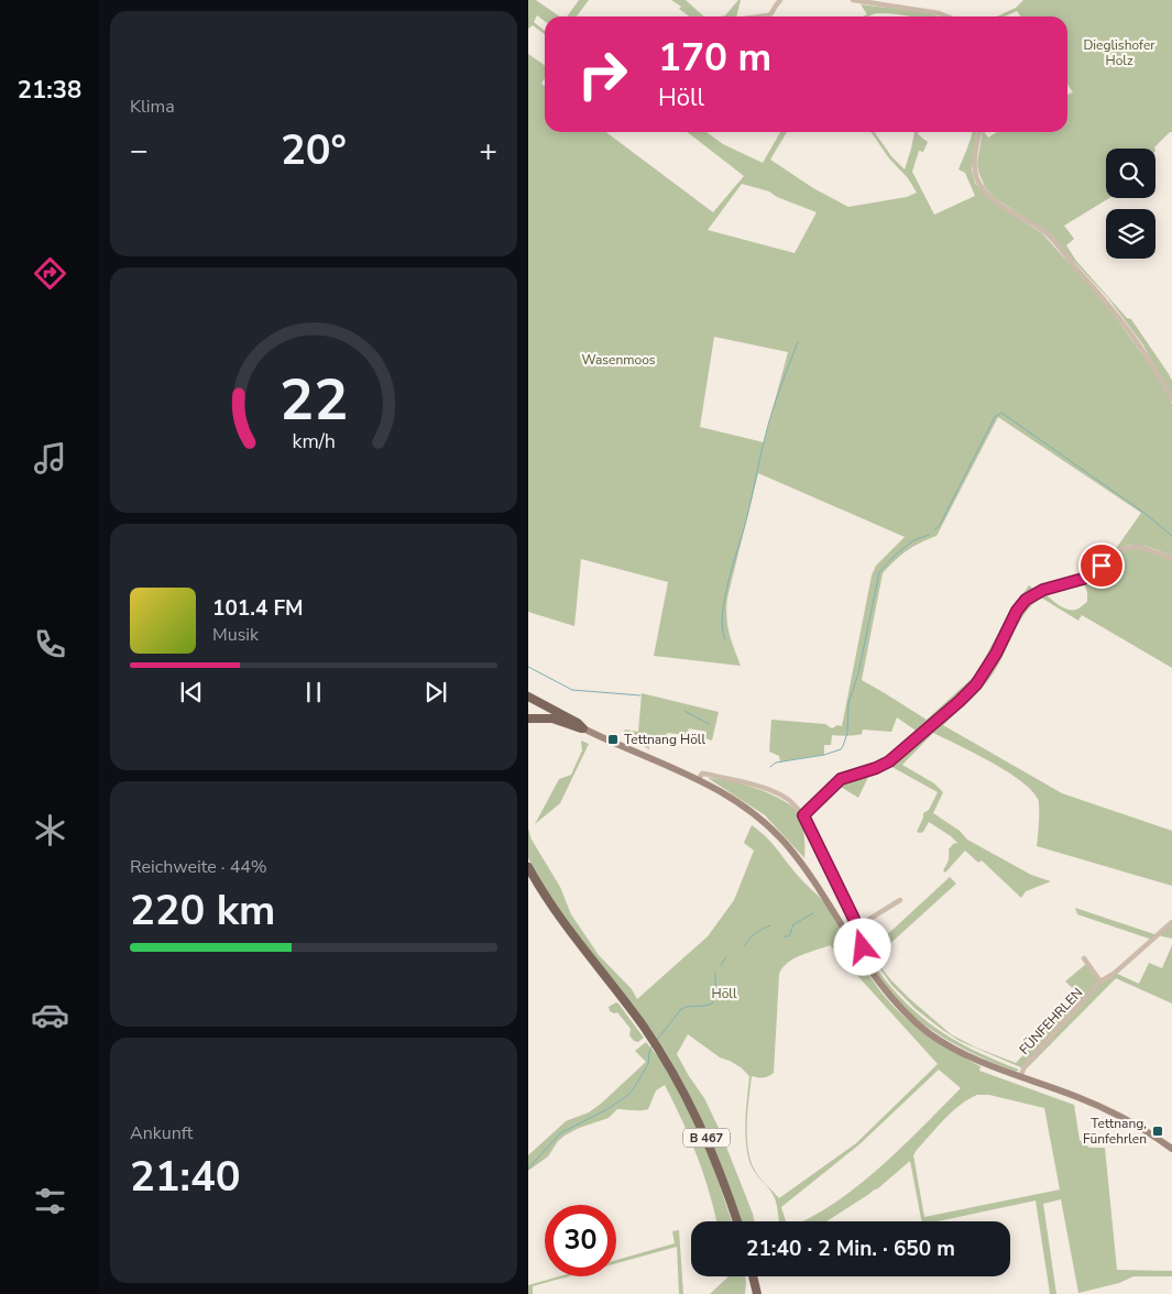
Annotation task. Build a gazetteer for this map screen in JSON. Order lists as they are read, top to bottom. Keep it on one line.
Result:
{"streets":{"main road":["B 467"],"street":["FÜNFEHRLEN"]},"parks":["Dieglishofer Holz","Wasenmoos","Höll"],"places":{"transit":["Tettnang Höll","Tettnang, Fünfehrlen"]},"page":{"tabs":"21:38","tile":["Klima",["Reichweite · 44%","220 km"],["Ankunft","21:40"]],"turn":["170 m","Höll"],"heat":["−","20°","+"],"song":["101.4 FM","Musik"],"limit":"30","trip":"21:40 · 2 Min. · 650 m","gauge":["22","km/h"]}}
